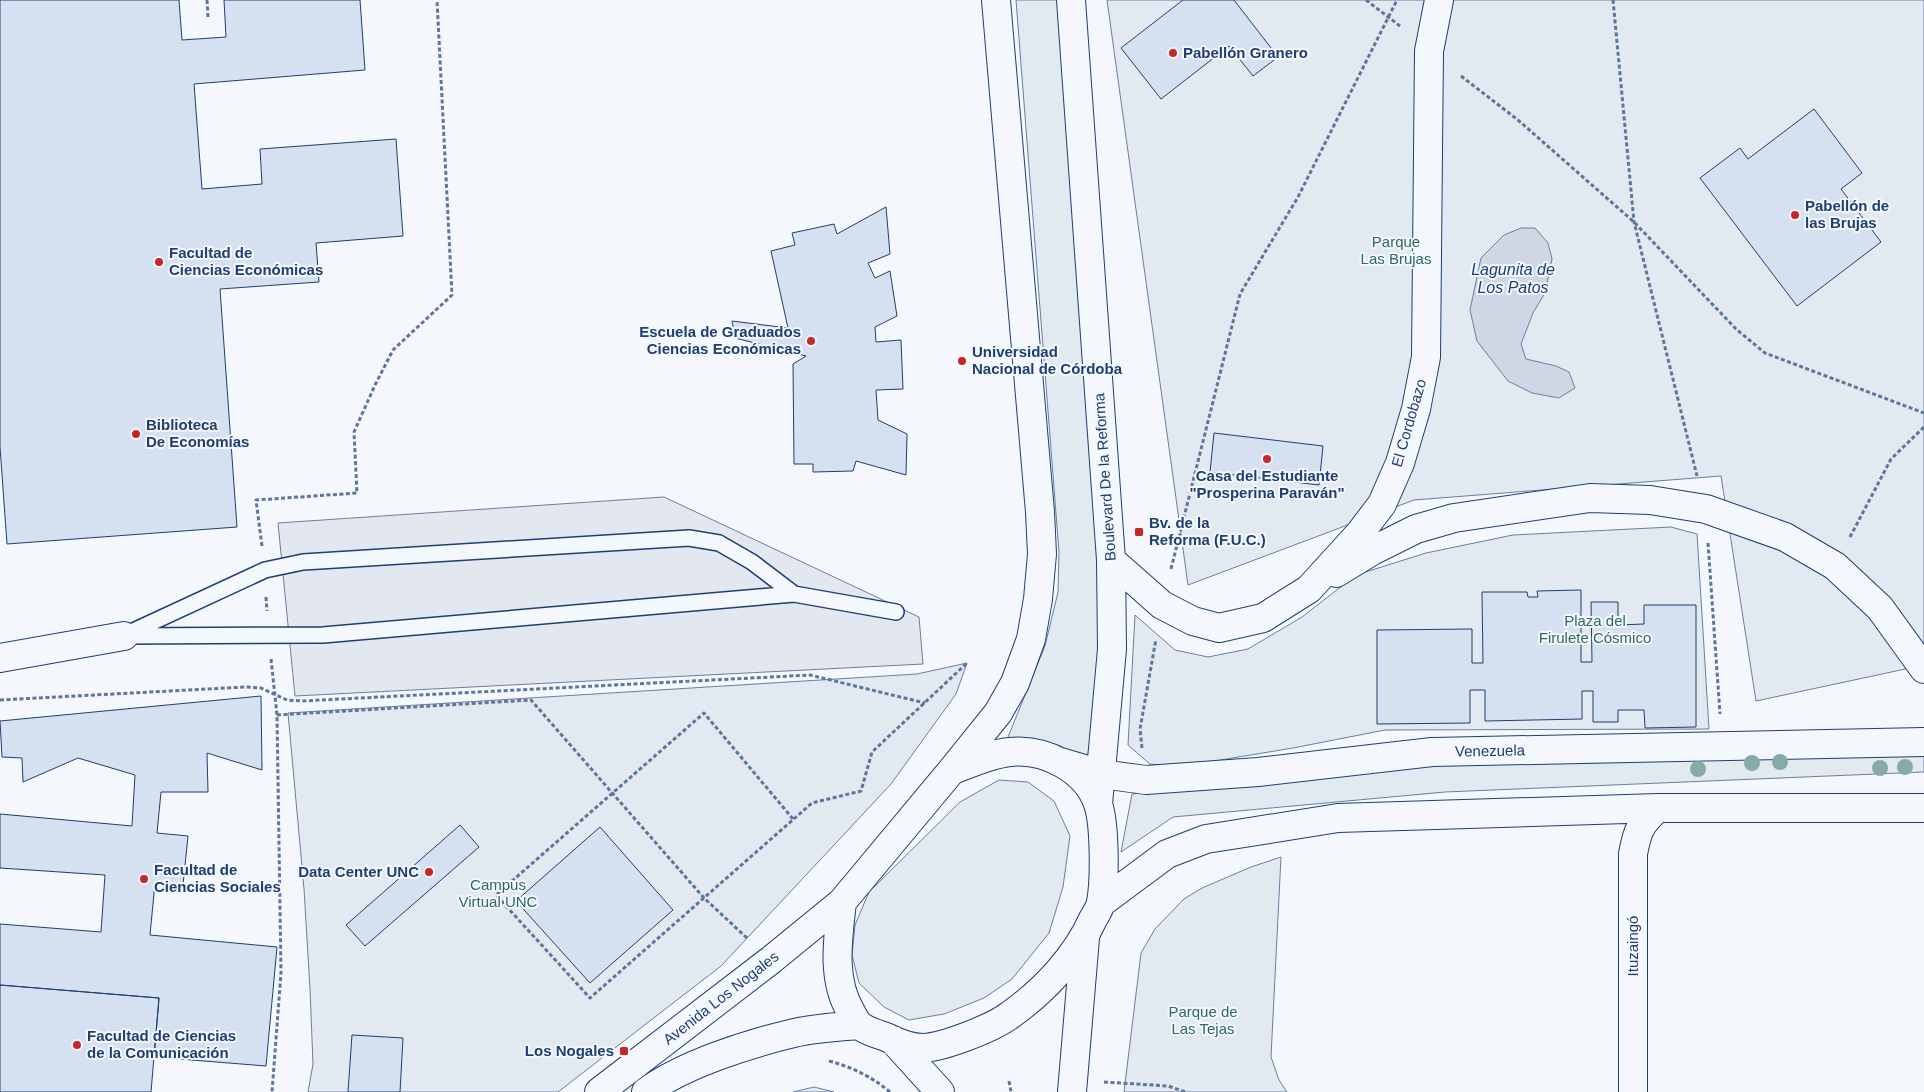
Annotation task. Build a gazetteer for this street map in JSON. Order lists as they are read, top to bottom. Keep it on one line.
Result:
{"streets":{"street":["El Cordobazo","Boulevard De la Reforma","Venezuela","Ituzaingó","Avenida Los Nogales"]},"crossings":[["El Cordobazo","Boulevard De la Reforma"],["Boulevard De la Reforma","Venezuela"]],"water":["Lagunita de Los Patos"],"parks":["Parque Las Brujas","Plaza del Firulete Cósmico","Campus Virtual UNC","Parque de Las Tejas"],"places":{"other":["Pabellón Granero","Pabellón de las Brujas","Facultad de Ciencias Económicas","Escuela de Graduados Ciencias Económicas","Universidad Nacional de Córdoba","Biblioteca De Economías","Casa del Estudiante \"Prosperina Paraván\"","Data Center UNC","Facultad de Ciencias Sociales","Facultad de Ciencias de la Comunicación"],"transit":["Bv. de la Reforma (F.U.C.)","Los Nogales"]}}
